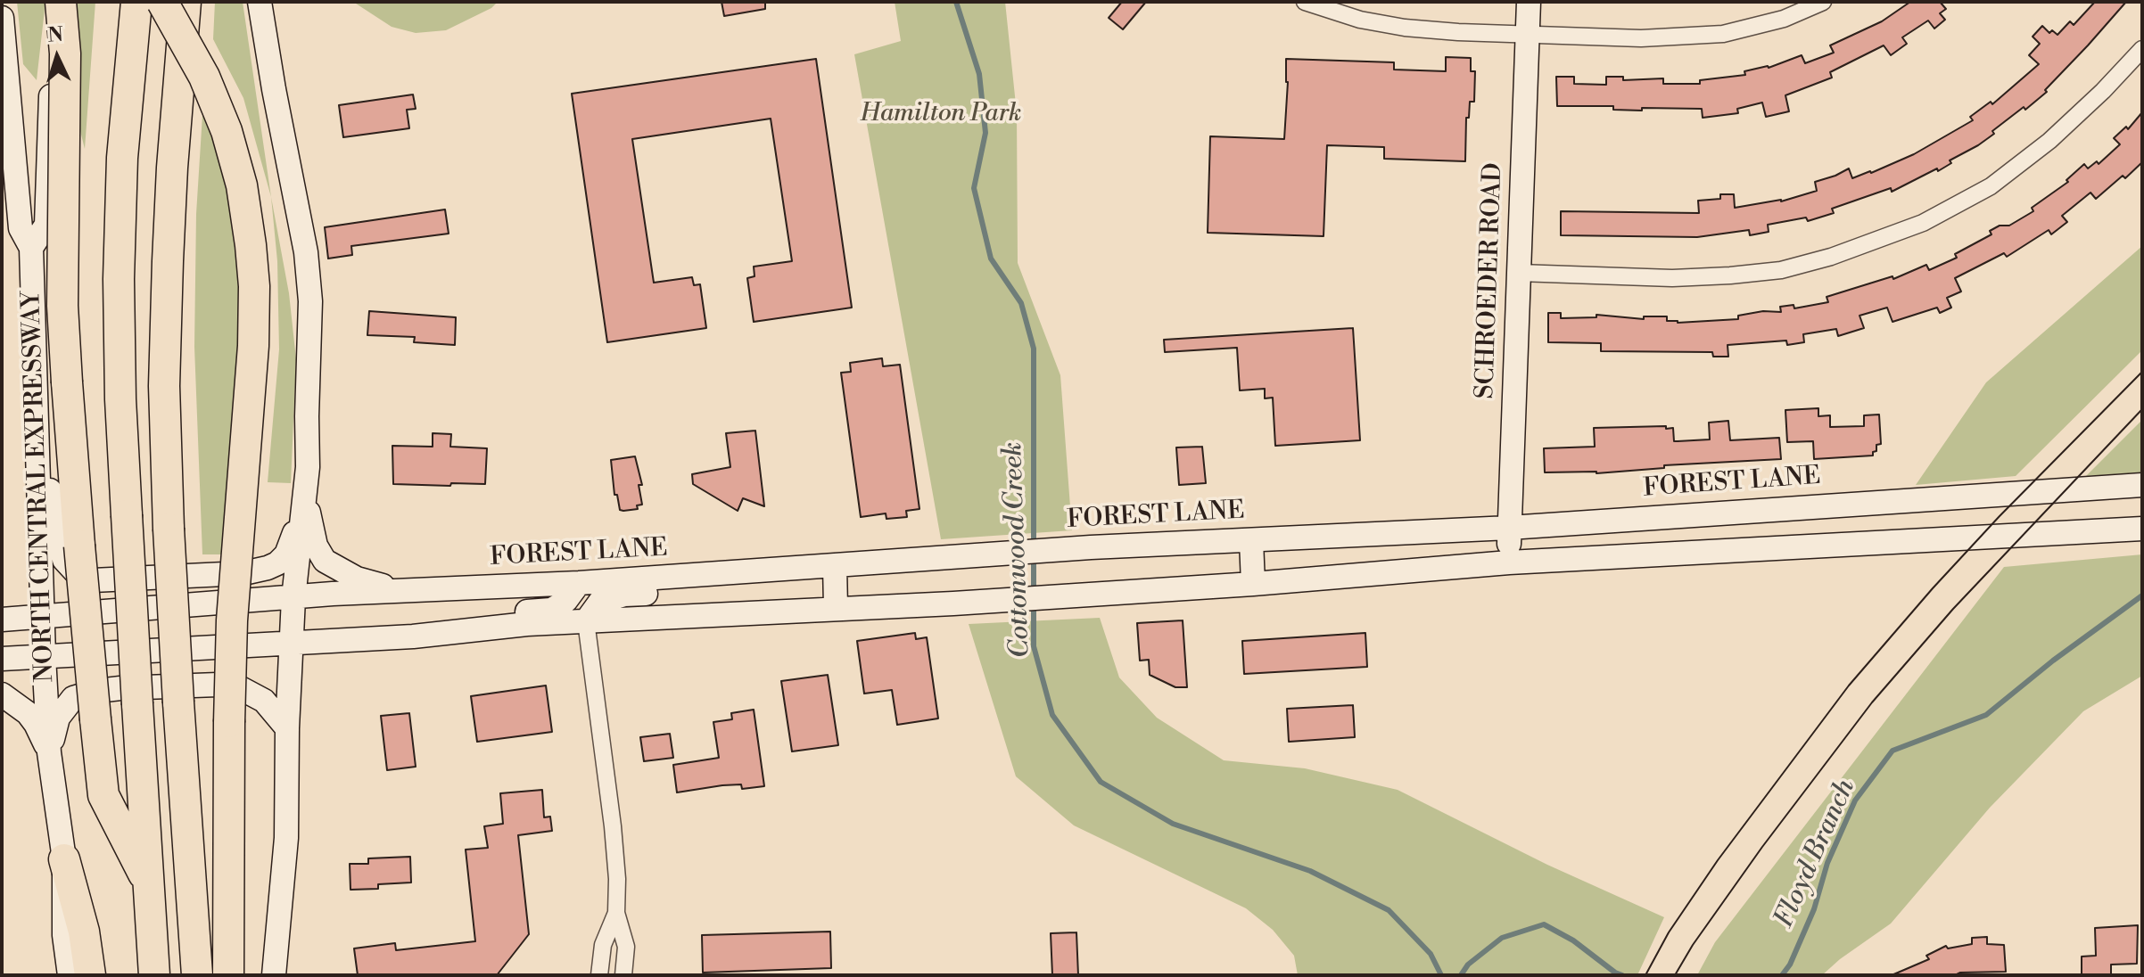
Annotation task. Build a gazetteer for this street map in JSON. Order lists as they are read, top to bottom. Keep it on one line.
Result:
{"streets":{"main road":["SCHROEDER ROAD","FOREST LANE","NORTH CENTRAL EXPRESSWAY"]},"crossings":[["SCHROEDER ROAD","FOREST LANE"],["FOREST LANE","NORTH CENTRAL EXPRESSWAY"]],"water":["Cottonwood Creek","Floyd Branch"],"parks":["Hamilton Park"],"north":"top"}
